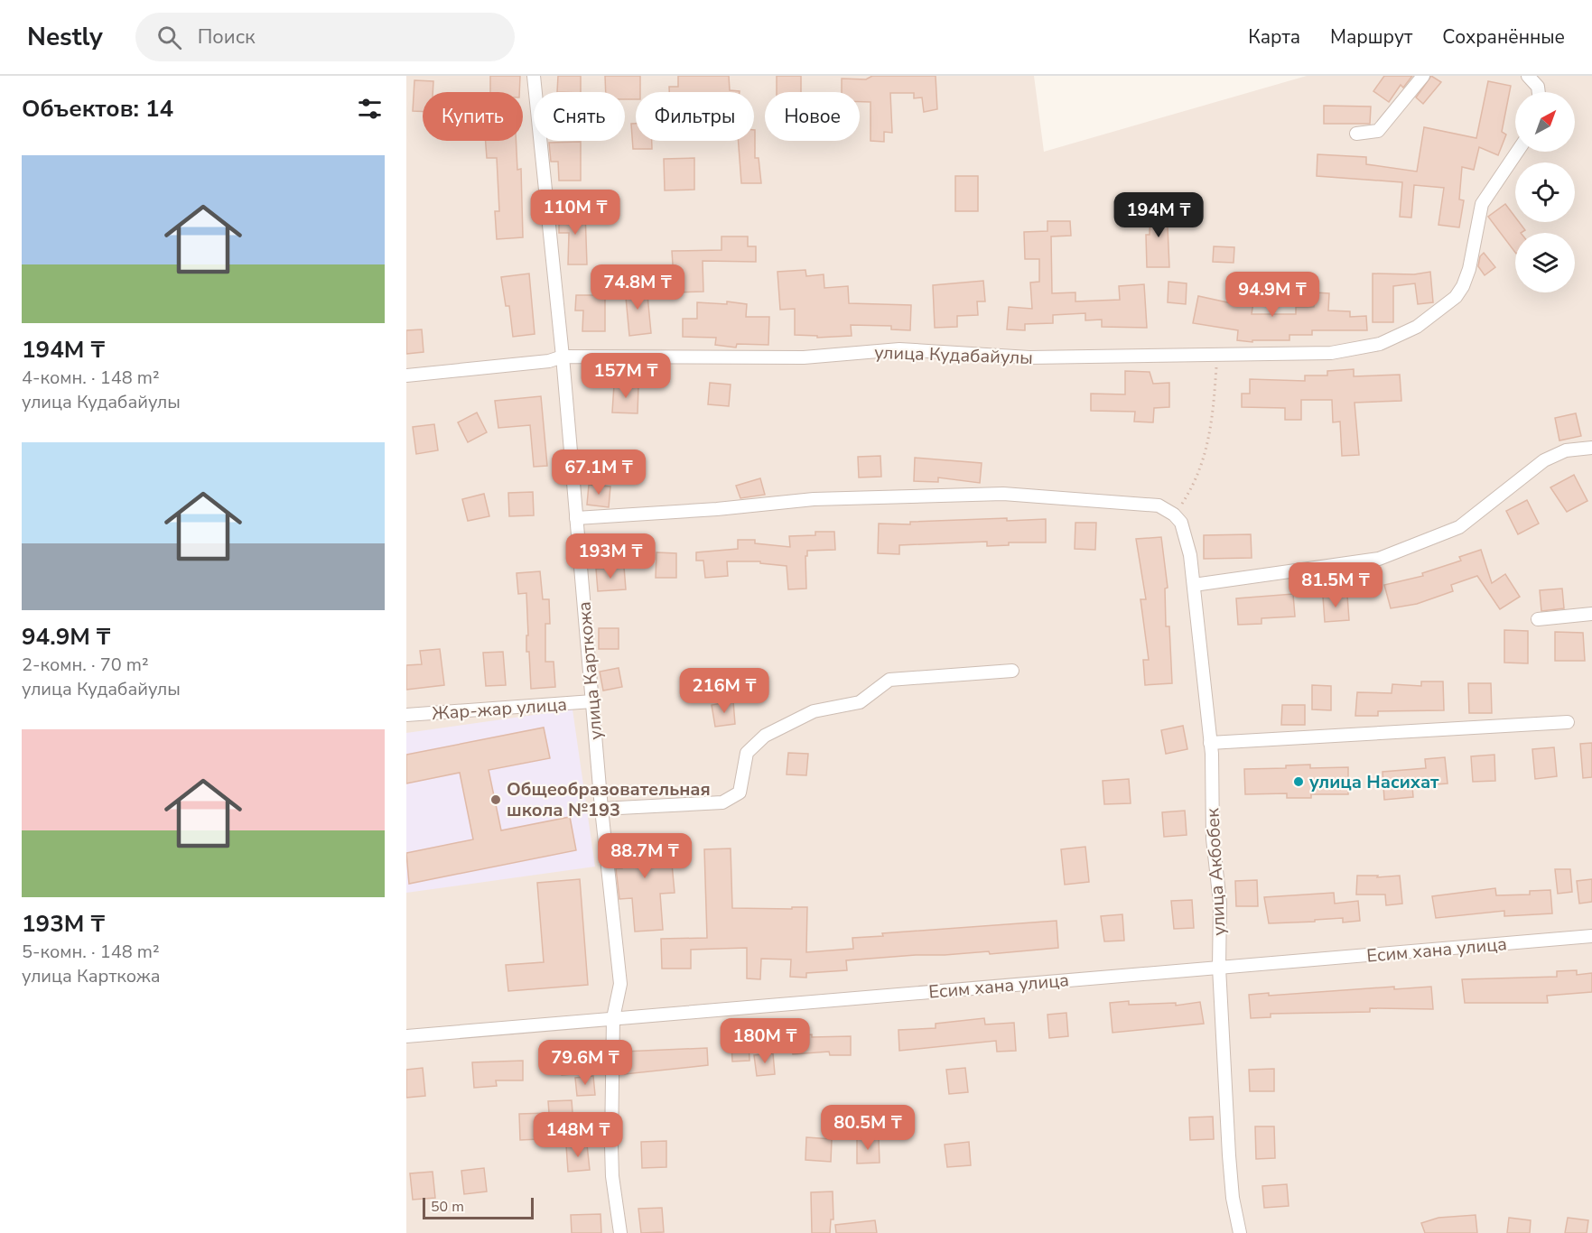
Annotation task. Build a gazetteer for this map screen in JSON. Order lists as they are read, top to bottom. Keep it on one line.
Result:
{"streets":{"street":["улица Кудабайулы","улица Карткожа","Жар-жар улица","улица Акбобек","Есим хана улица"]},"crossings":[["улица Кудабайулы","улица Карткожа"],["улица Карткожа","Жар-жар улица"],["улица Карткожа","Есим хана улица"],["улица Акбобек","Есим хана улица"]],"places":["улица Насихат","Общеобразовательная школа №193"],"scale_bar":"50 m","north":"top right","page":{"header":"Nestly","search":"Поиск","nav":["Карта","Маршрут","Сохранённые"],"heading":"Объектов: 14","chip":["Купить","Снять","Фильтры","Новое"],"list":[{"name":"194M ₸","note":"4-комн. · 148 m² · улица Кудабайулы"},{"name":"94.9M ₸","note":"2-комн. · 70 m² · улица Кудабайулы"},{"name":"193M ₸","note":"5-комн. · 148 m² · улица Карткожа"}],"price":["110M ₸","194M ₸","74.8M ₸","94.9M ₸","157M ₸","67.1M ₸","193M ₸","81.5M ₸","216M ₸","88.7M ₸","180M ₸","79.6M ₸","80.5M ₸","148M ₸"],"scale":"50 m"}}
